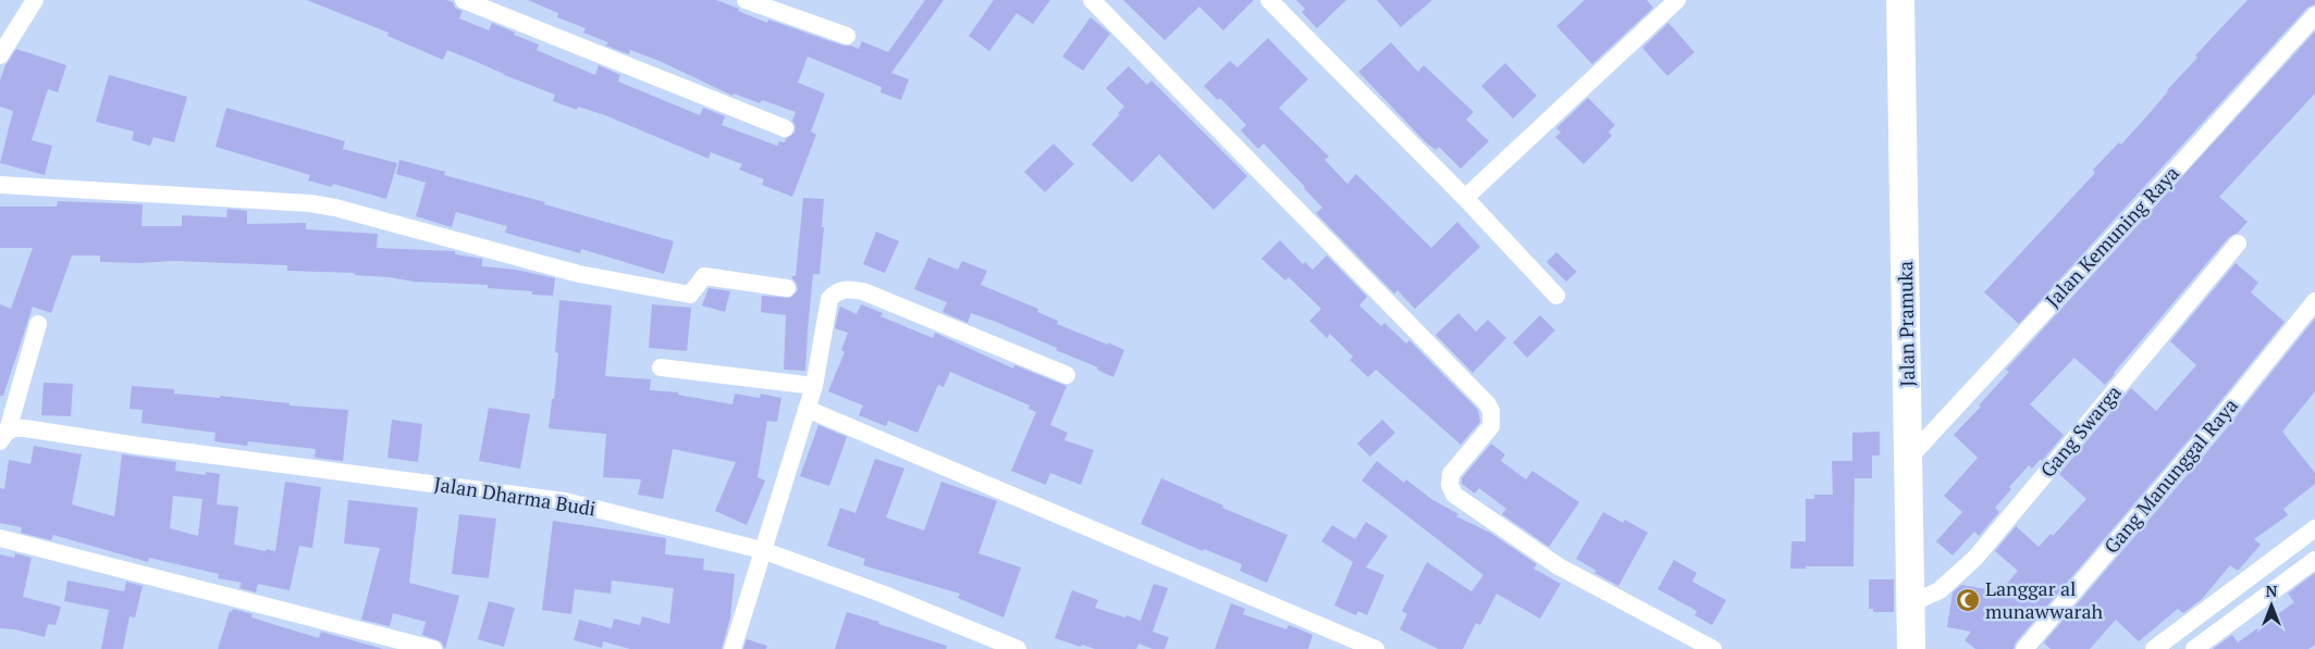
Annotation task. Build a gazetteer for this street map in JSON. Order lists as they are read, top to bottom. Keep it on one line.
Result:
{"streets":{"main road":["Jalan Pramuka"],"street":["Jalan Kemuning Raya","Gang Swarga","Gang Manunggal Raya","Jalan Dharma Budi"]},"crossings":[["Jalan Kemuning Raya","Jalan Pramuka"],["Jalan Pramuka","Gang Swarga"]],"places":{"mosque":["Langgar al munawwarah"]},"north":"top"}
